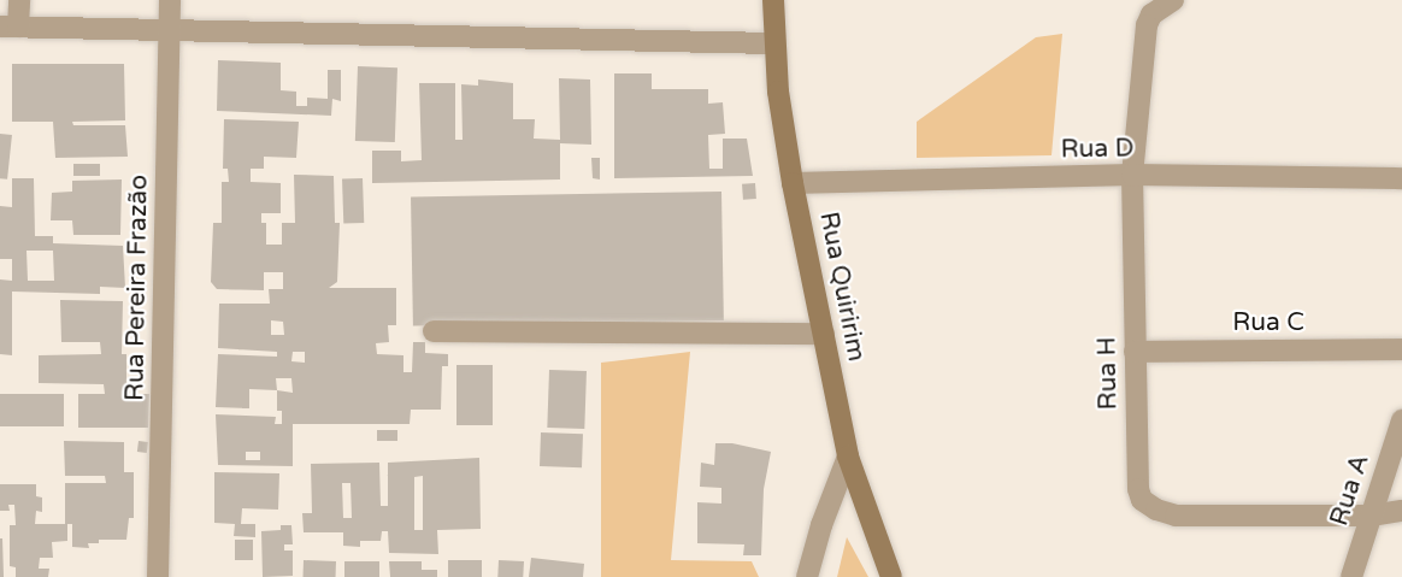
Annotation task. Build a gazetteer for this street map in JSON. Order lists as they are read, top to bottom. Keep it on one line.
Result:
{"streets":{"main road":["Rua Quiririm"],"street":["Rua D","Rua Pereira Frazão","Rua C","Rua H","Rua A"]},"crossings":[["Rua D","Rua Quiririm"],["Rua D","Rua H"],["Rua C","Rua H"],["Rua H","Rua A"]]}
